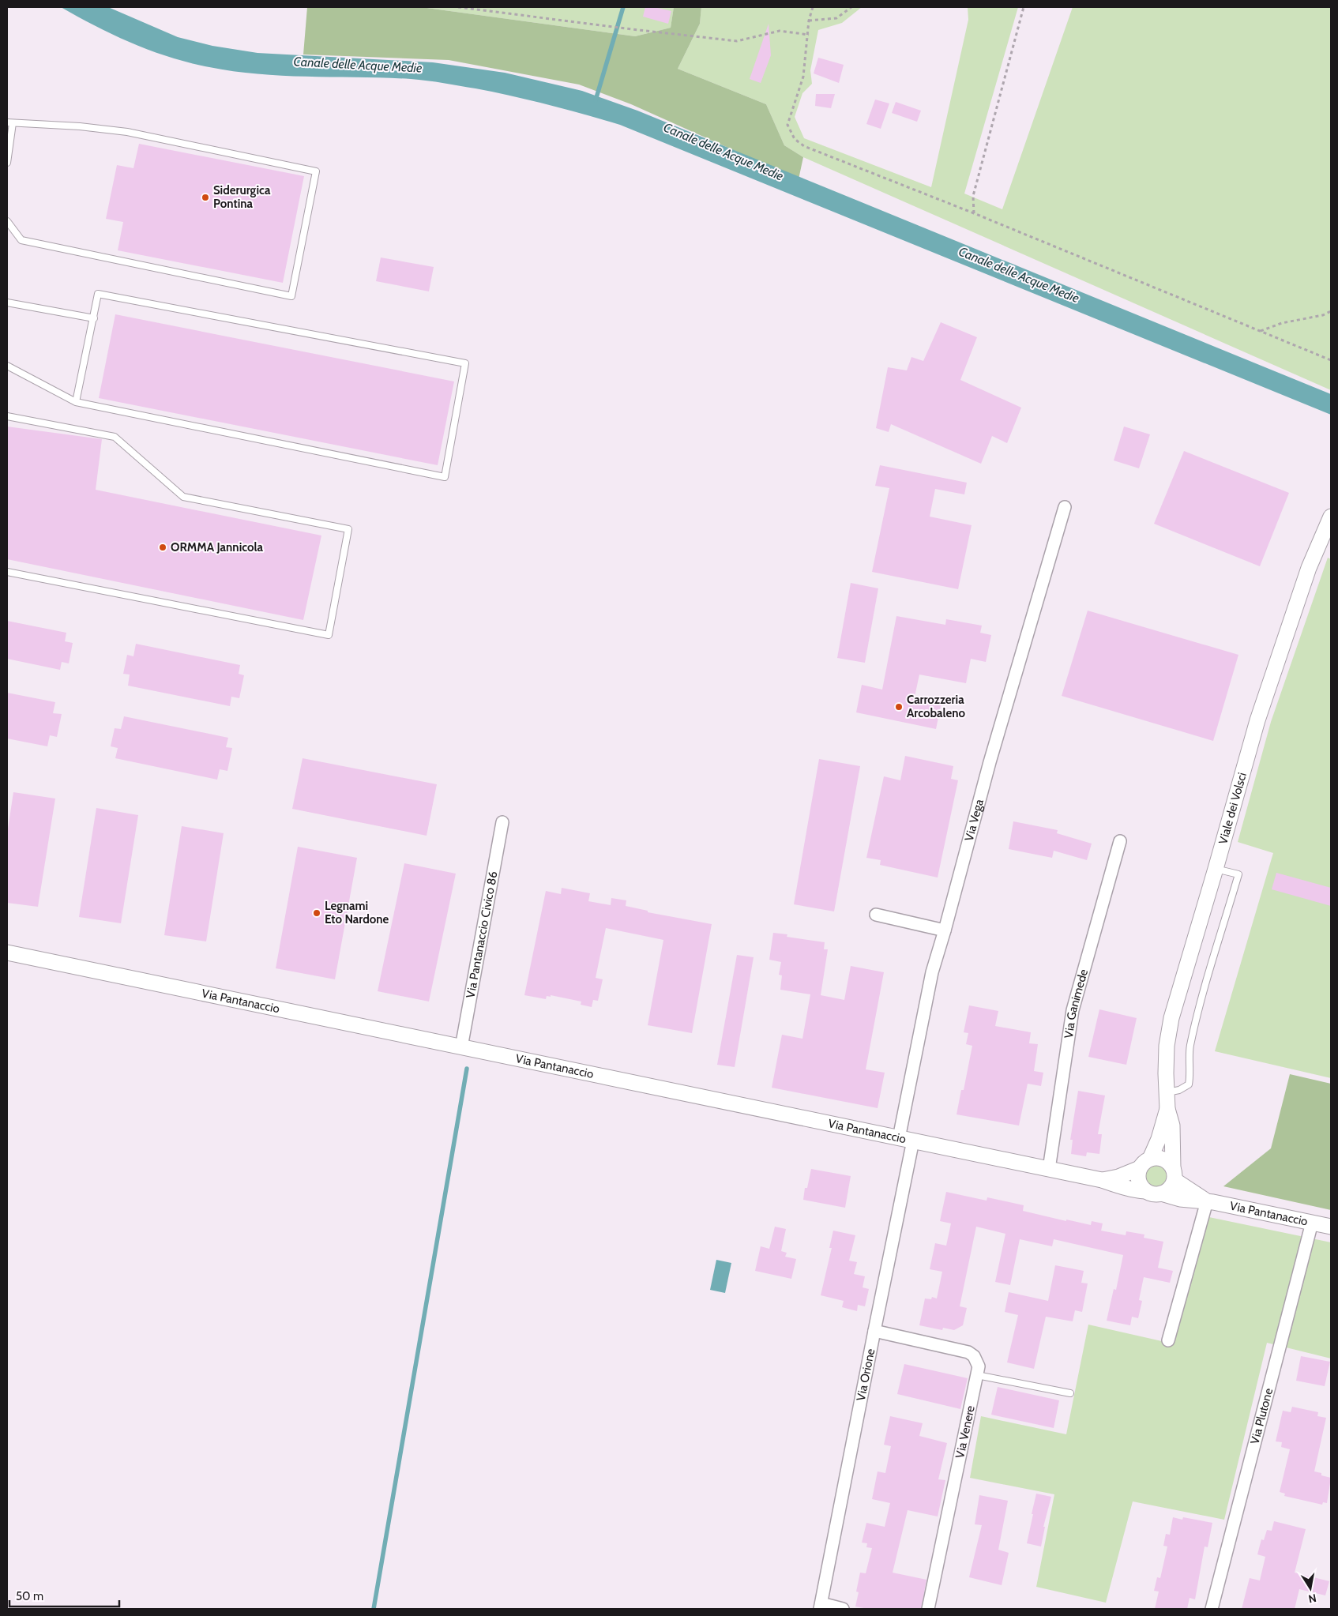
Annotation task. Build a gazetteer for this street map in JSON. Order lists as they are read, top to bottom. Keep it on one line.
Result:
{"streets":{"street":["Viale dei Volsci","Via Vega","Via Pantanaccio Civico 86","Via Pantanaccio","Via Ganimede","Via Orione","Via Plutone","Via Venere"]},"crossings":[["Viale dei Volsci","Via Pantanaccio"],["Via Vega","Via Pantanaccio"],["Via Pantanaccio Civico 86","Via Pantanaccio"],["Via Pantanaccio","Via Ganimede"],["Via Pantanaccio","Via Orione"],["Via Pantanaccio","Via Plutone"],["Via Orione","Via Venere"]],"water":["Canale delle Acque Medie"],"places":["Siderurgica Pontina","ORMMA Jannicola","Carrozzeria Arcobaleno","Legnami Eto Nardone"],"scale_bar":"50 m","north":"bottom"}
